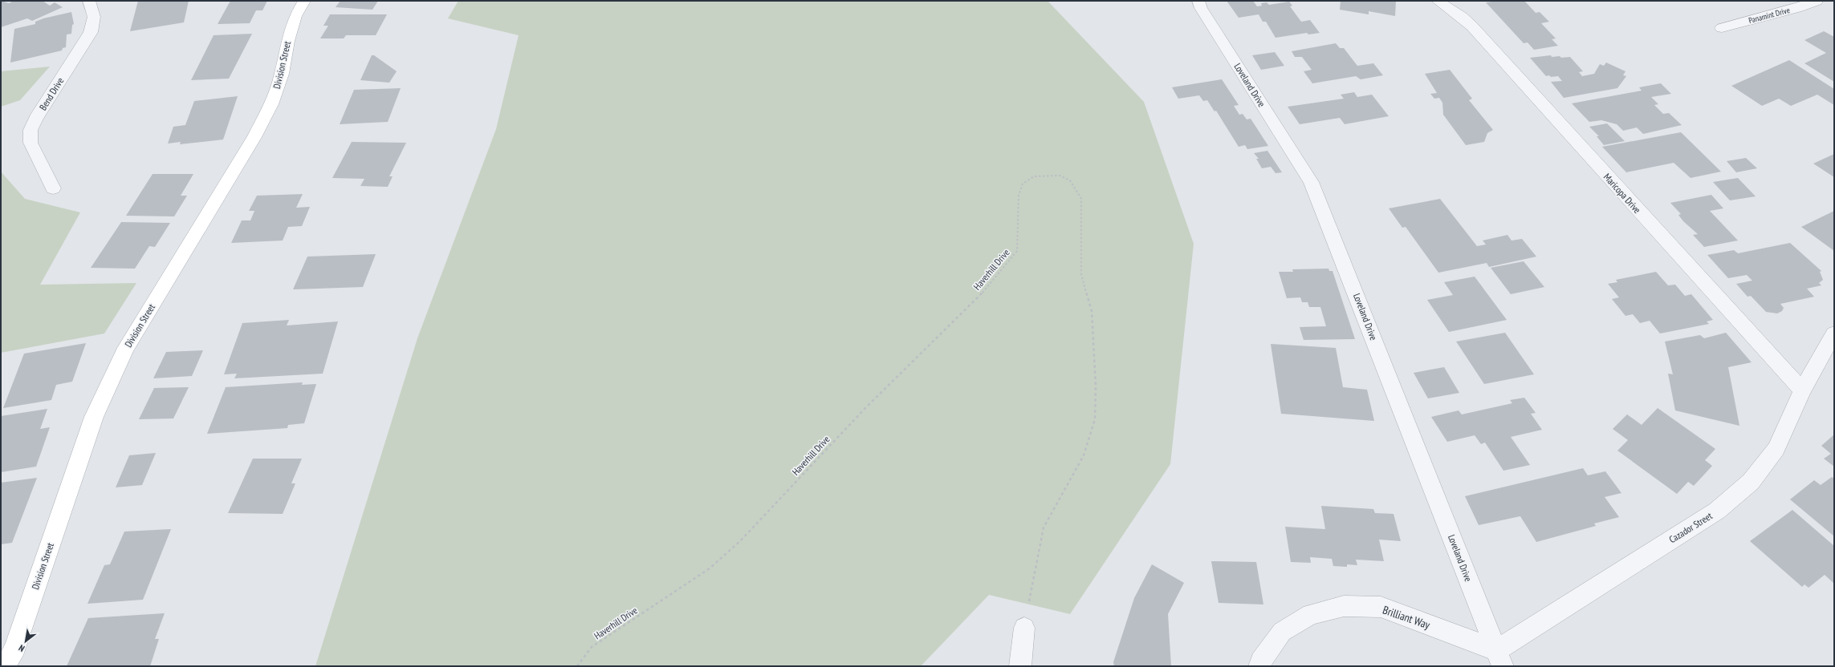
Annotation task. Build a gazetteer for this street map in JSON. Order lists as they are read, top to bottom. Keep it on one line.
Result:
{"streets":{"street":["Panamint Drive","Division Street","Loveland Drive","Bend Drive","Maricopa Drive","Cazador Street","Brilliant Way"],"path":["Haverhill Drive"]},"crossings":[["Loveland Drive","Cazador Street"],["Loveland Drive","Brilliant Way"],["Maricopa Drive","Cazador Street"],["Cazador Street","Brilliant Way"]],"north":"bottom left"}
